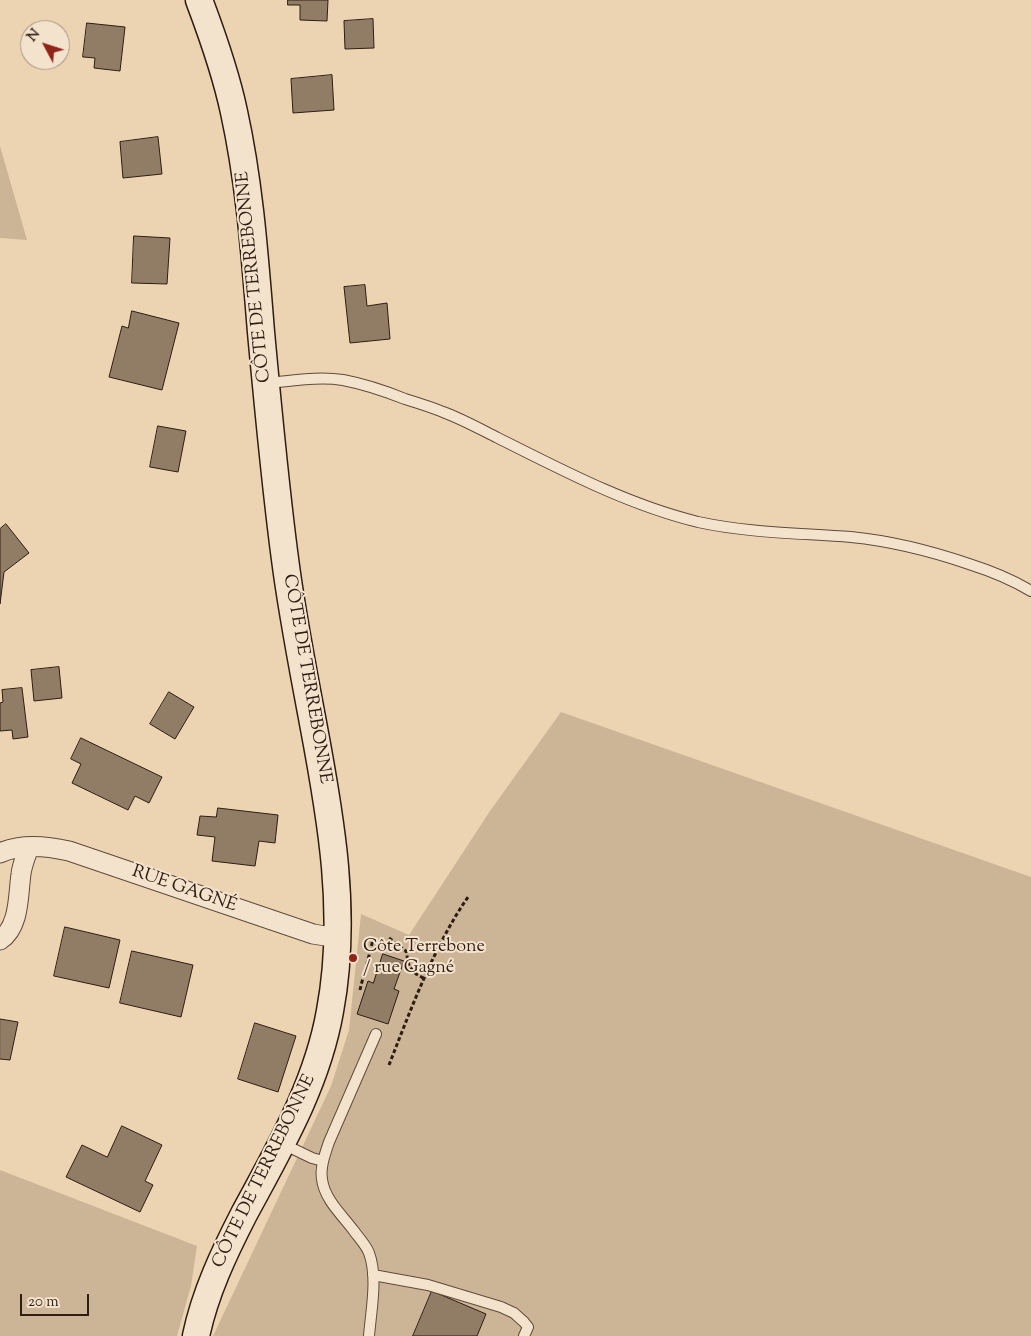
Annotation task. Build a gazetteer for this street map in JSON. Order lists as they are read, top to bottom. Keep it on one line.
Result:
{"streets":{"main road":["CÔTE DE TERREBONNE"],"street":["RUE GAGNÉ"]},"crossings":[["CÔTE DE TERREBONNE","RUE GAGNÉ"]],"places":["Côte Terrebone / rue Gagné"],"scale_bar":"20 m","north":"top left"}
